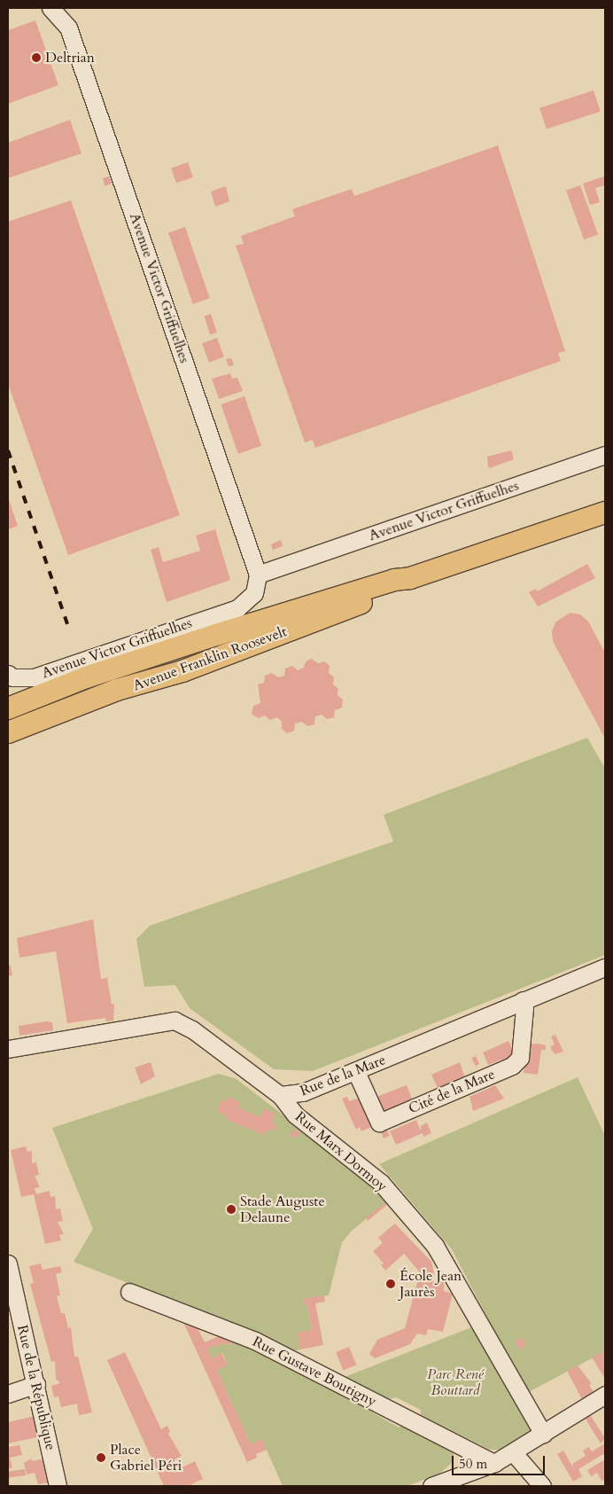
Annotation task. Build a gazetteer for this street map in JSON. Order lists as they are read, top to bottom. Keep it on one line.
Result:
{"streets":{"main road":["Avenue Franklin Roosevelt"],"street":["Avenue Victor Griffuelhes","Rue de la Mare","Cité de la Mare","Rue Marx Dormoy","Rue Gustave Boutigny","Rue de la République"]},"crossings":[["Rue de la Mare","Cité de la Mare"],["Rue de la Mare","Rue Marx Dormoy"]],"parks":["Parc René Bouttard"],"places":["Deltrian","Stade Auguste Delaune","École Jean Jaurès","Place Gabriel Péri"],"scale_bar":"50 m"}
